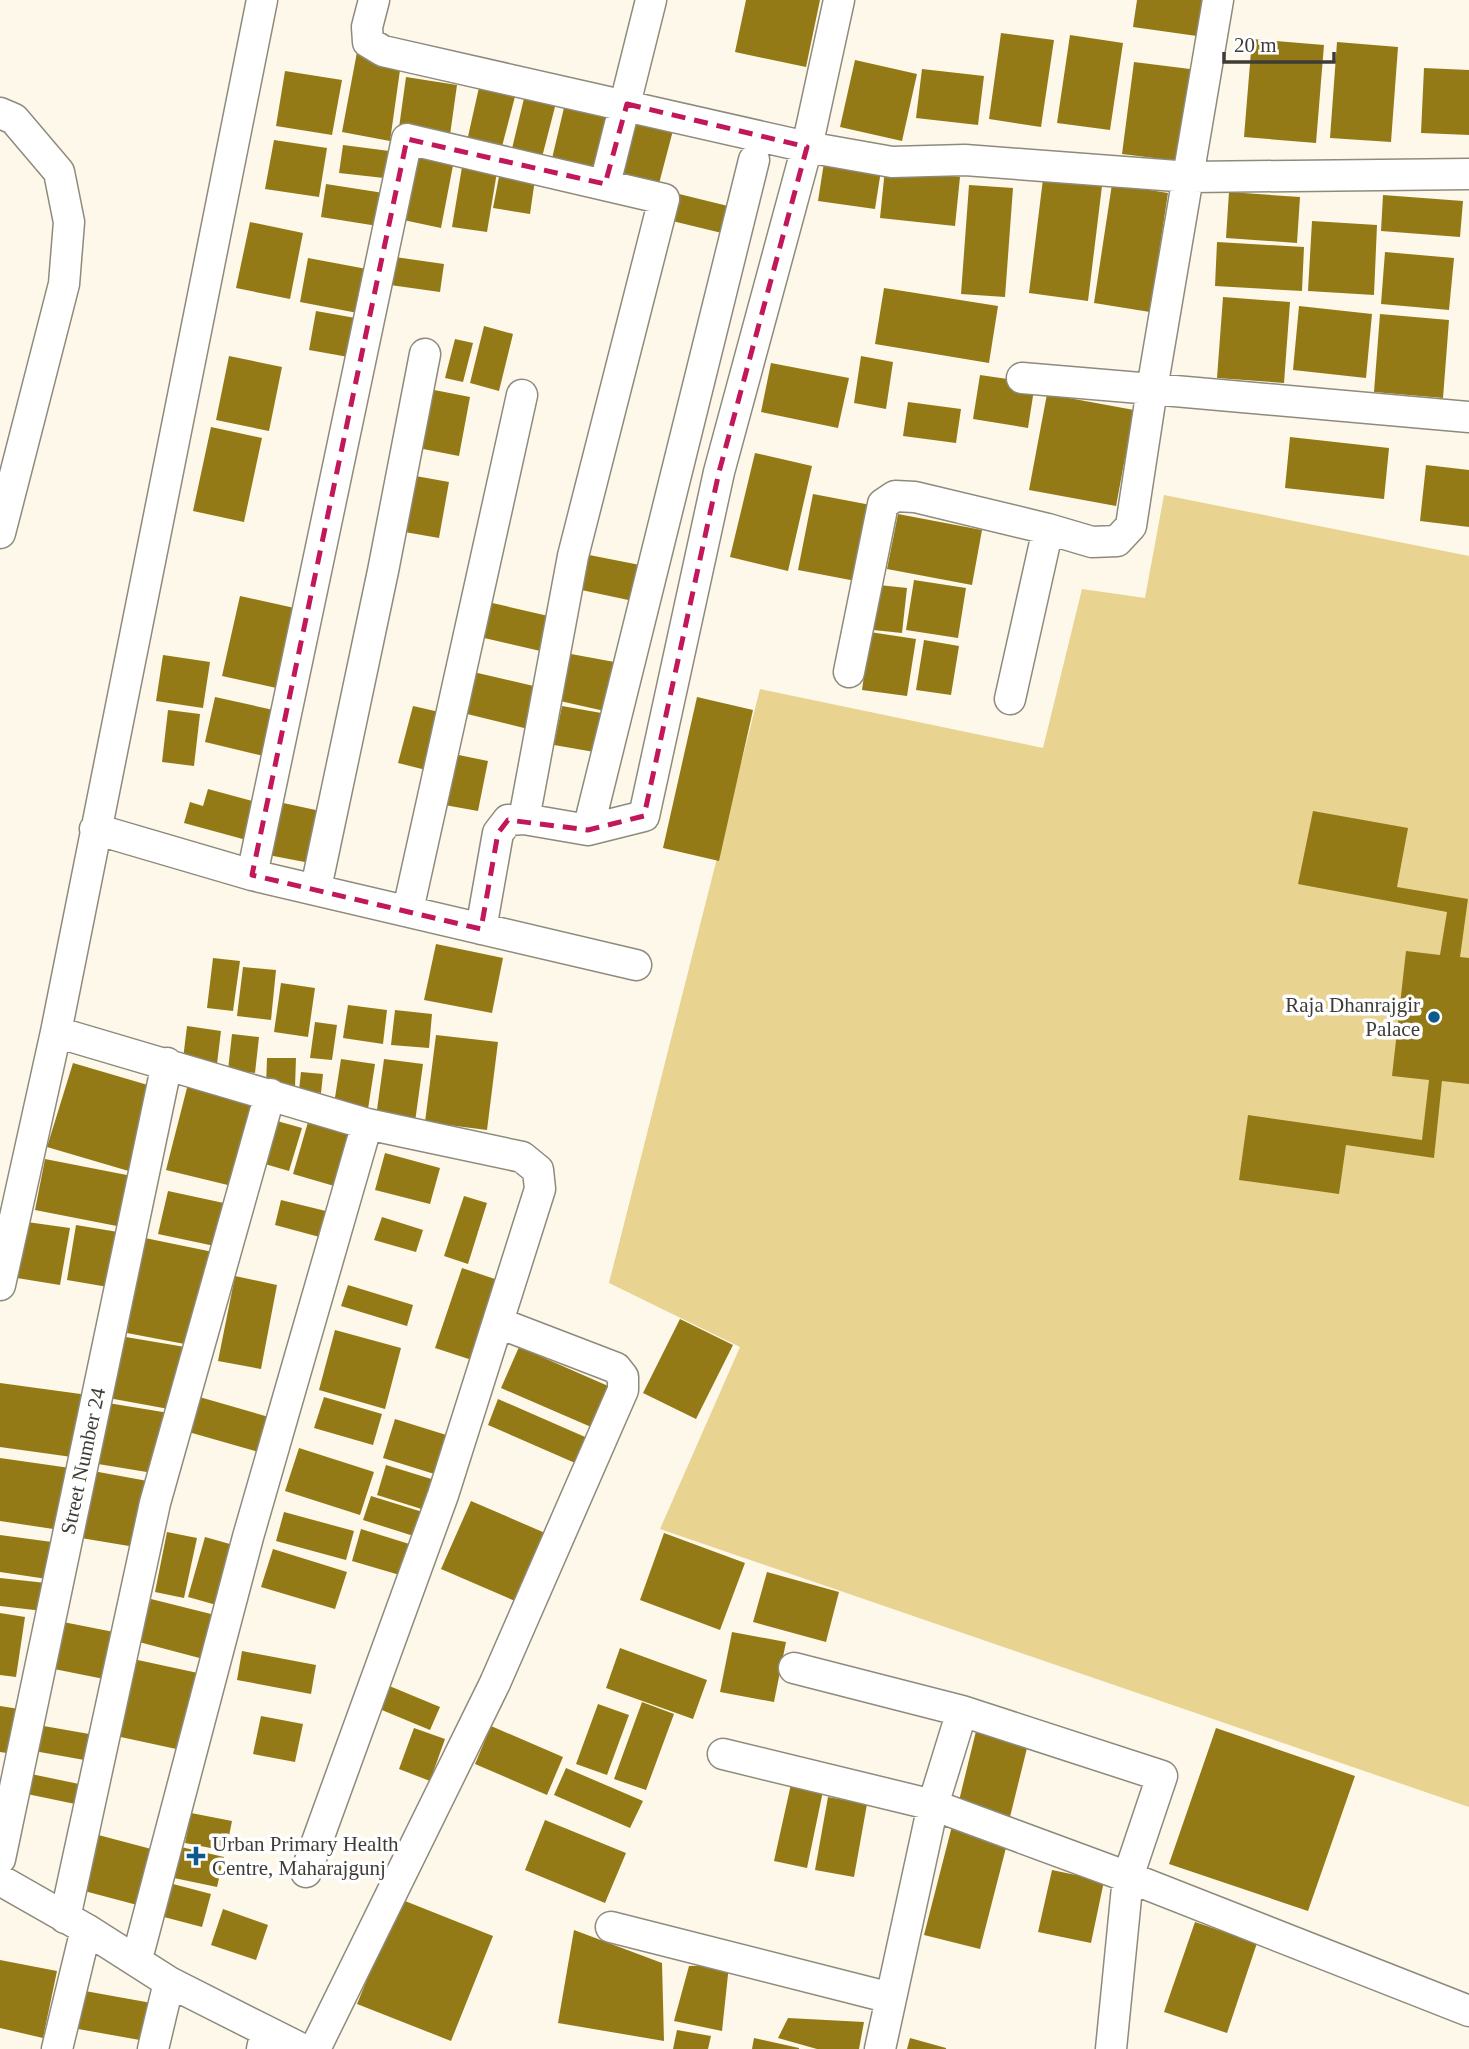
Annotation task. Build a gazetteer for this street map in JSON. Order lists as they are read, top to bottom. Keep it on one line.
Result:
{"streets":{"street":["Street Number 24"]},"places":{"other":["Raja Dhanrajgir Palace"],"health":["Urban Primary Health Centre, Maharajgunj"]},"scale_bar":"20 m"}
